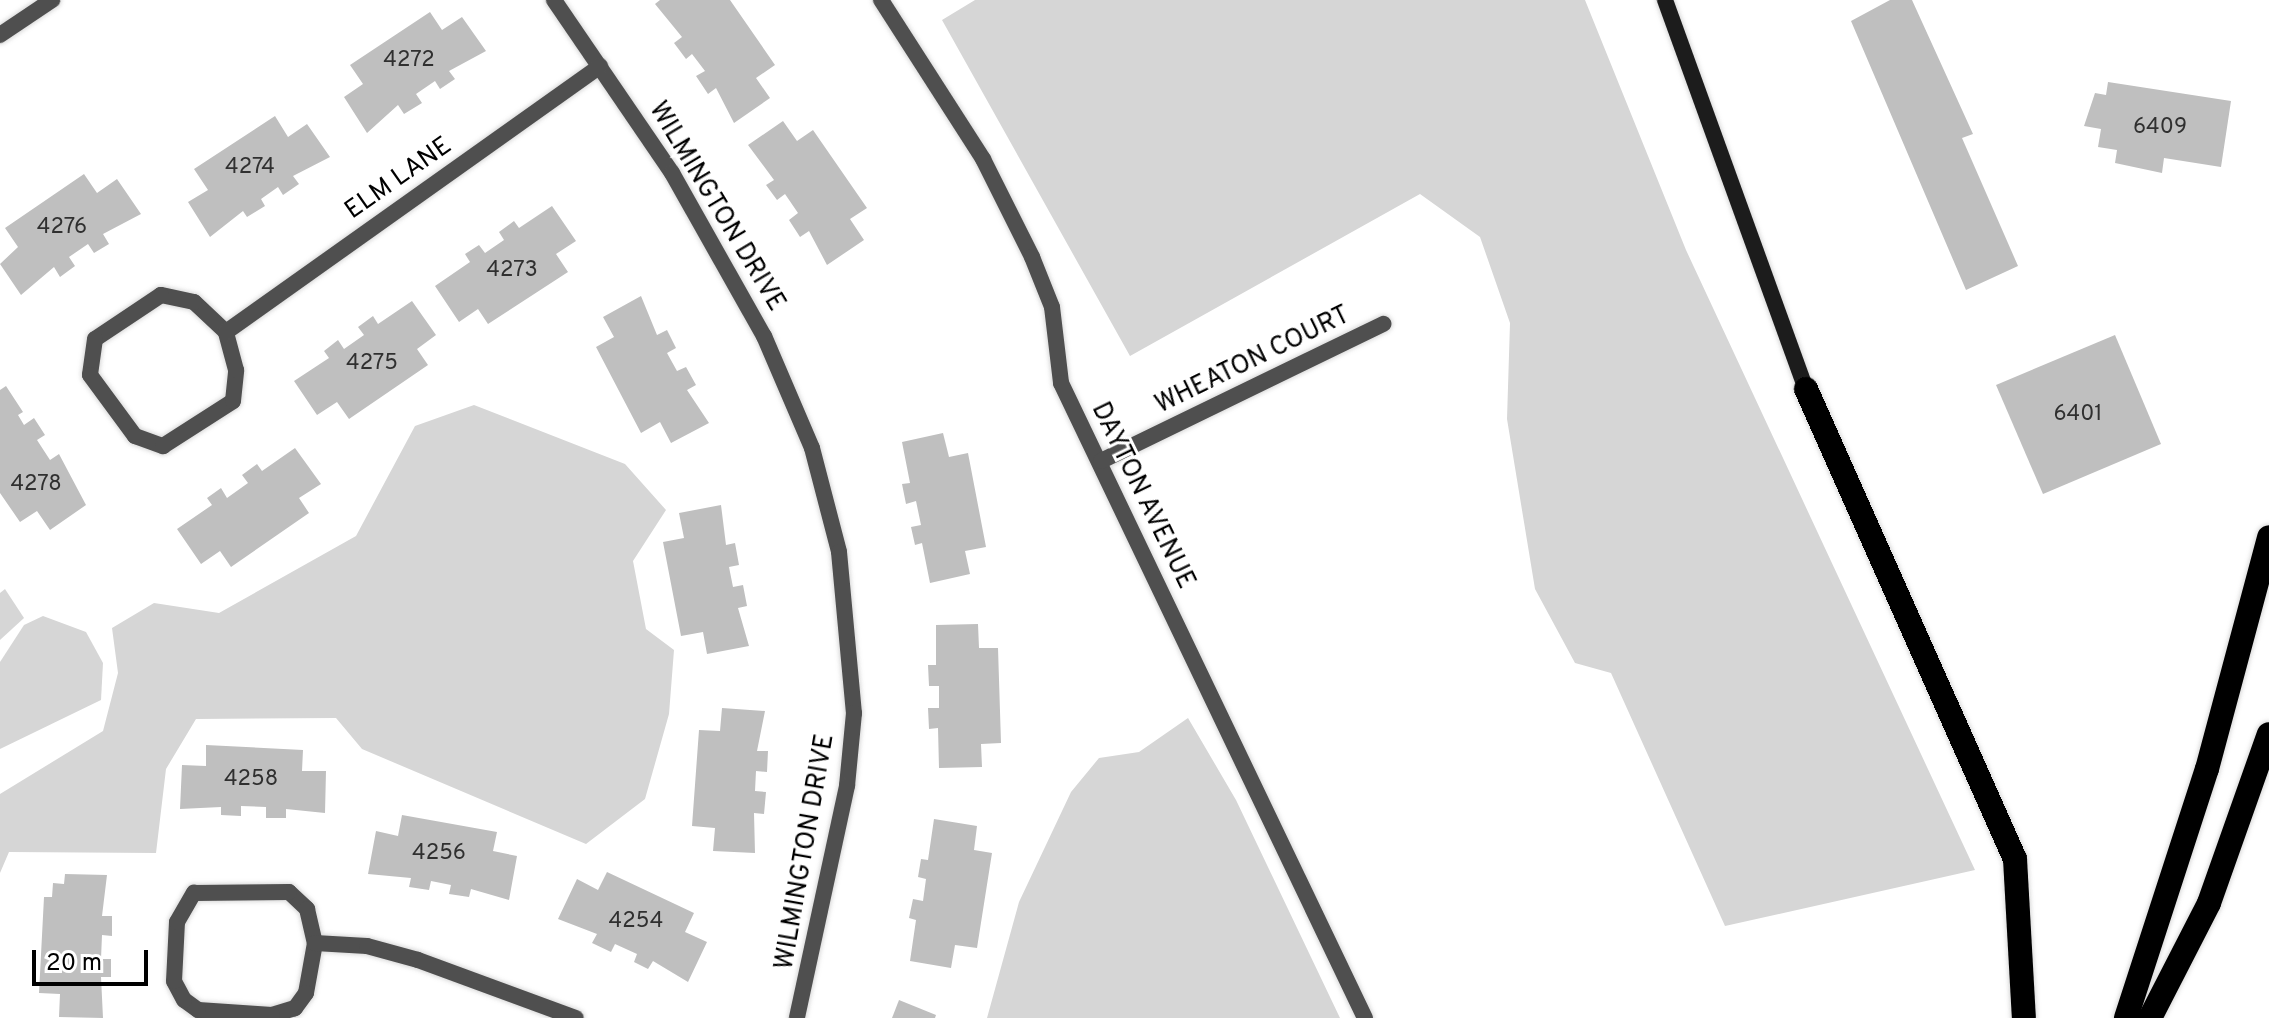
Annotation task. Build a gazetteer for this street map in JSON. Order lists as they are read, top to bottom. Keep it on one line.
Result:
{"streets":{"street":["ELM LANE","WILMINGTON DRIVE","WHEATON COURT","DAYTON AVENUE"]},"crossings":[["ELM LANE","WILMINGTON DRIVE"],["WHEATON COURT","DAYTON AVENUE"]],"house_numbers":["4272","6409","4274","4276","4273","4275","6401","4278","4258","4256","4254"],"scale_bar":"20 m"}
